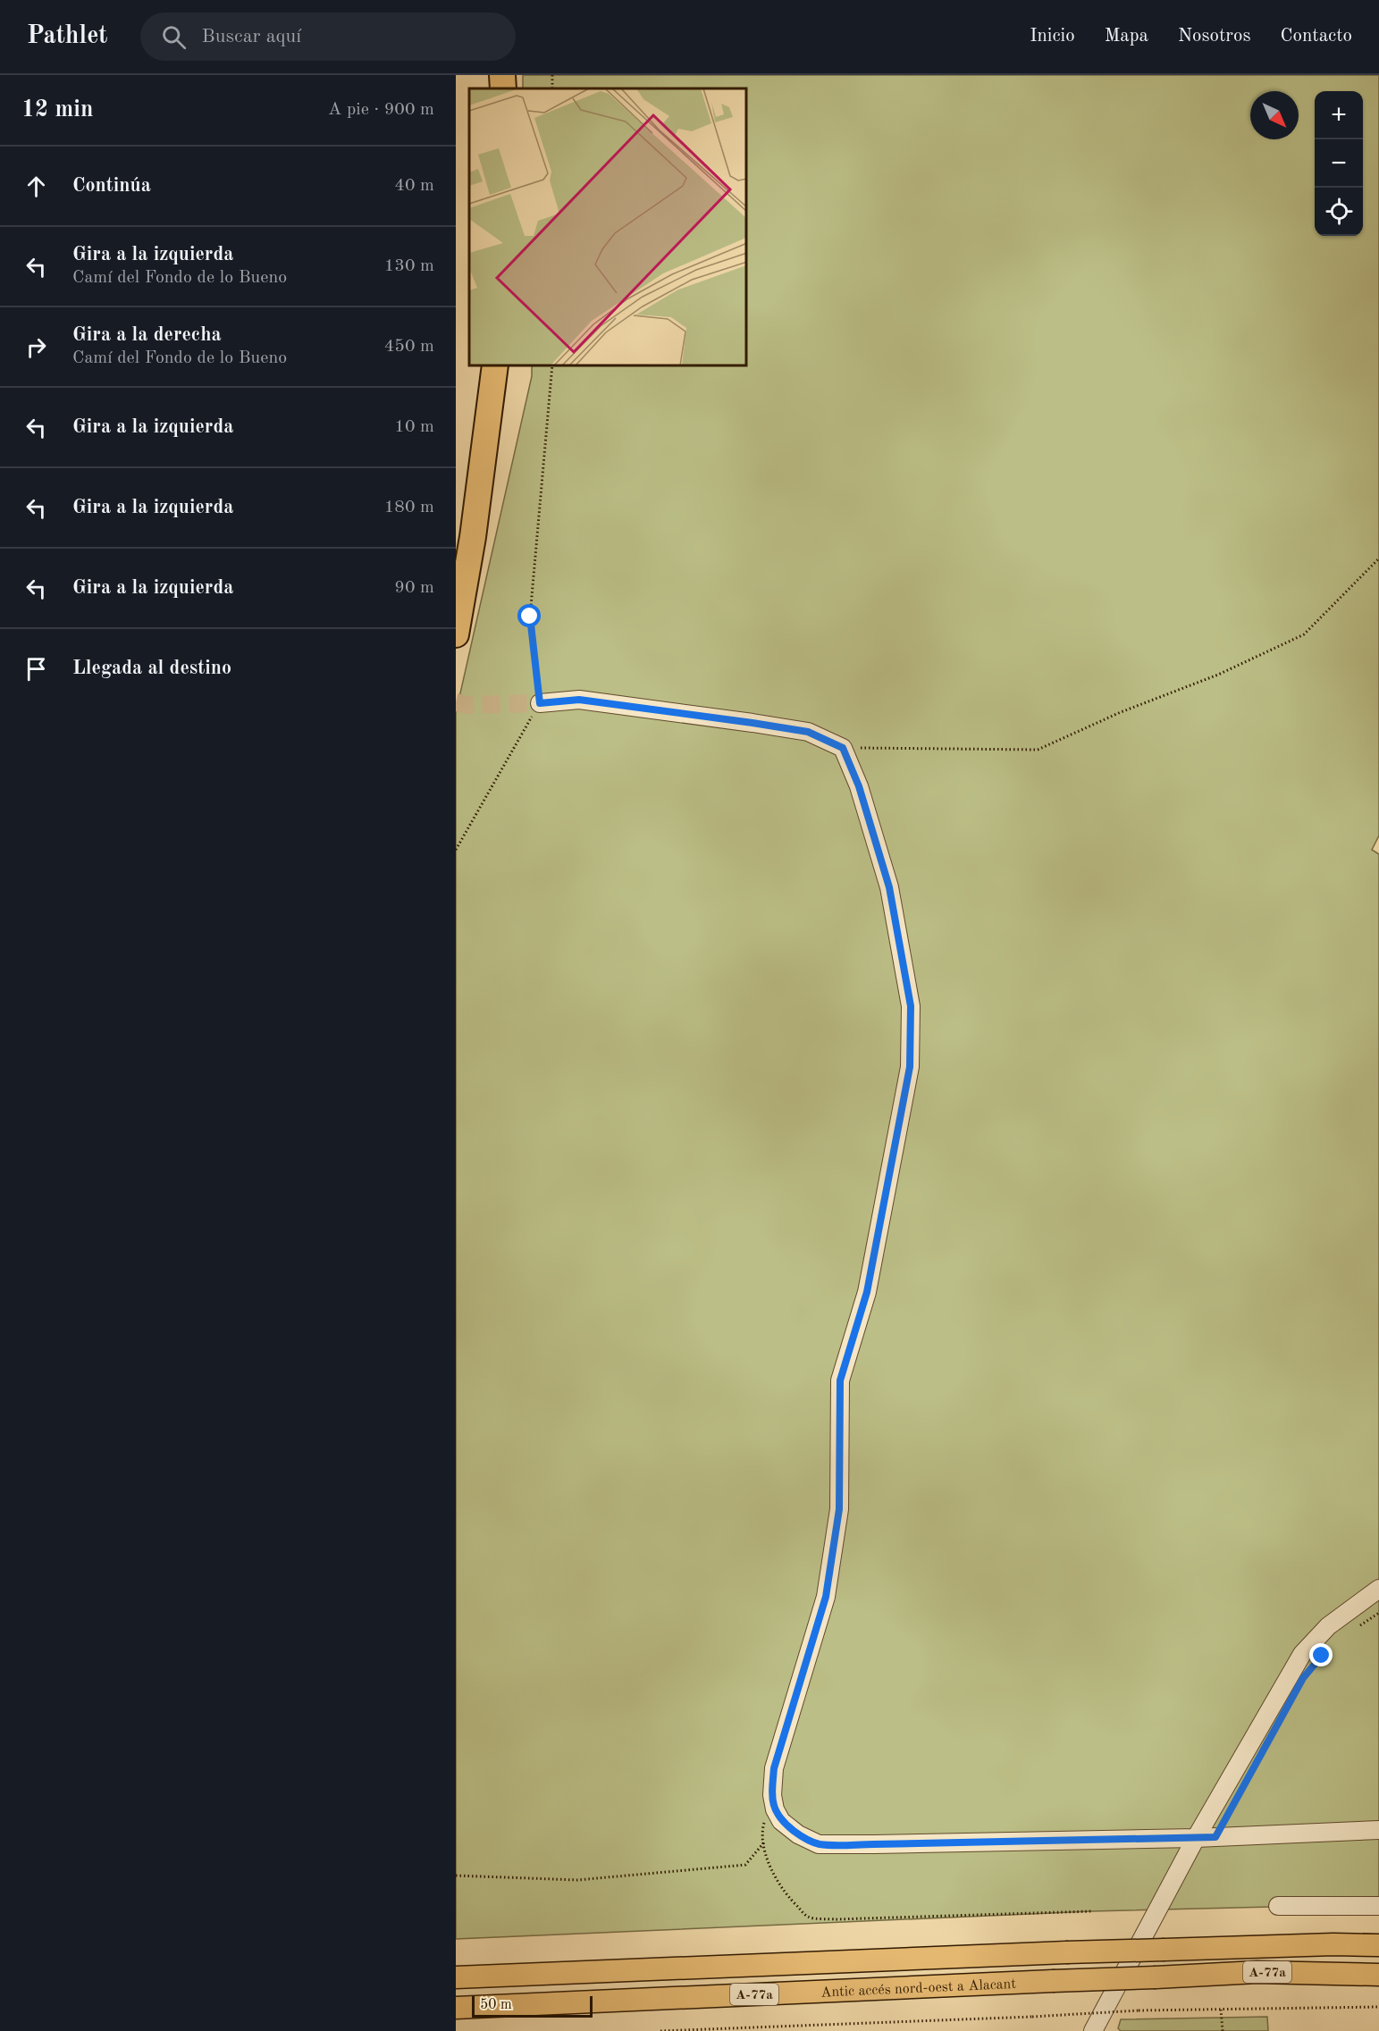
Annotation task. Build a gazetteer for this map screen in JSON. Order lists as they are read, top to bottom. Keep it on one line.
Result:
{"streets":{"main road":["A-77a","Antic accés nord-oest a Alacant"]},"scale_bar":"50 m","north":"bottom right","page":{"header":"Pathlet","search":"Buscar aquí","nav":["Inicio","Mapa","Nosotros","Contacto"],"heading":["12 min","A pie · 900 m"],"map_buttons":["+","−"],"list":[["Continúa","40 m"],["Gira a la izquierda","Camí del Fondo de lo Bueno","130 m"],["Gira a la derecha","Camí del Fondo de lo Bueno","450 m"],["Gira a la izquierda","10 m"],["Gira a la izquierda","180 m"],["Gira a la izquierda","90 m"],"Llegada al destino"],"scale":"50 m"}}
